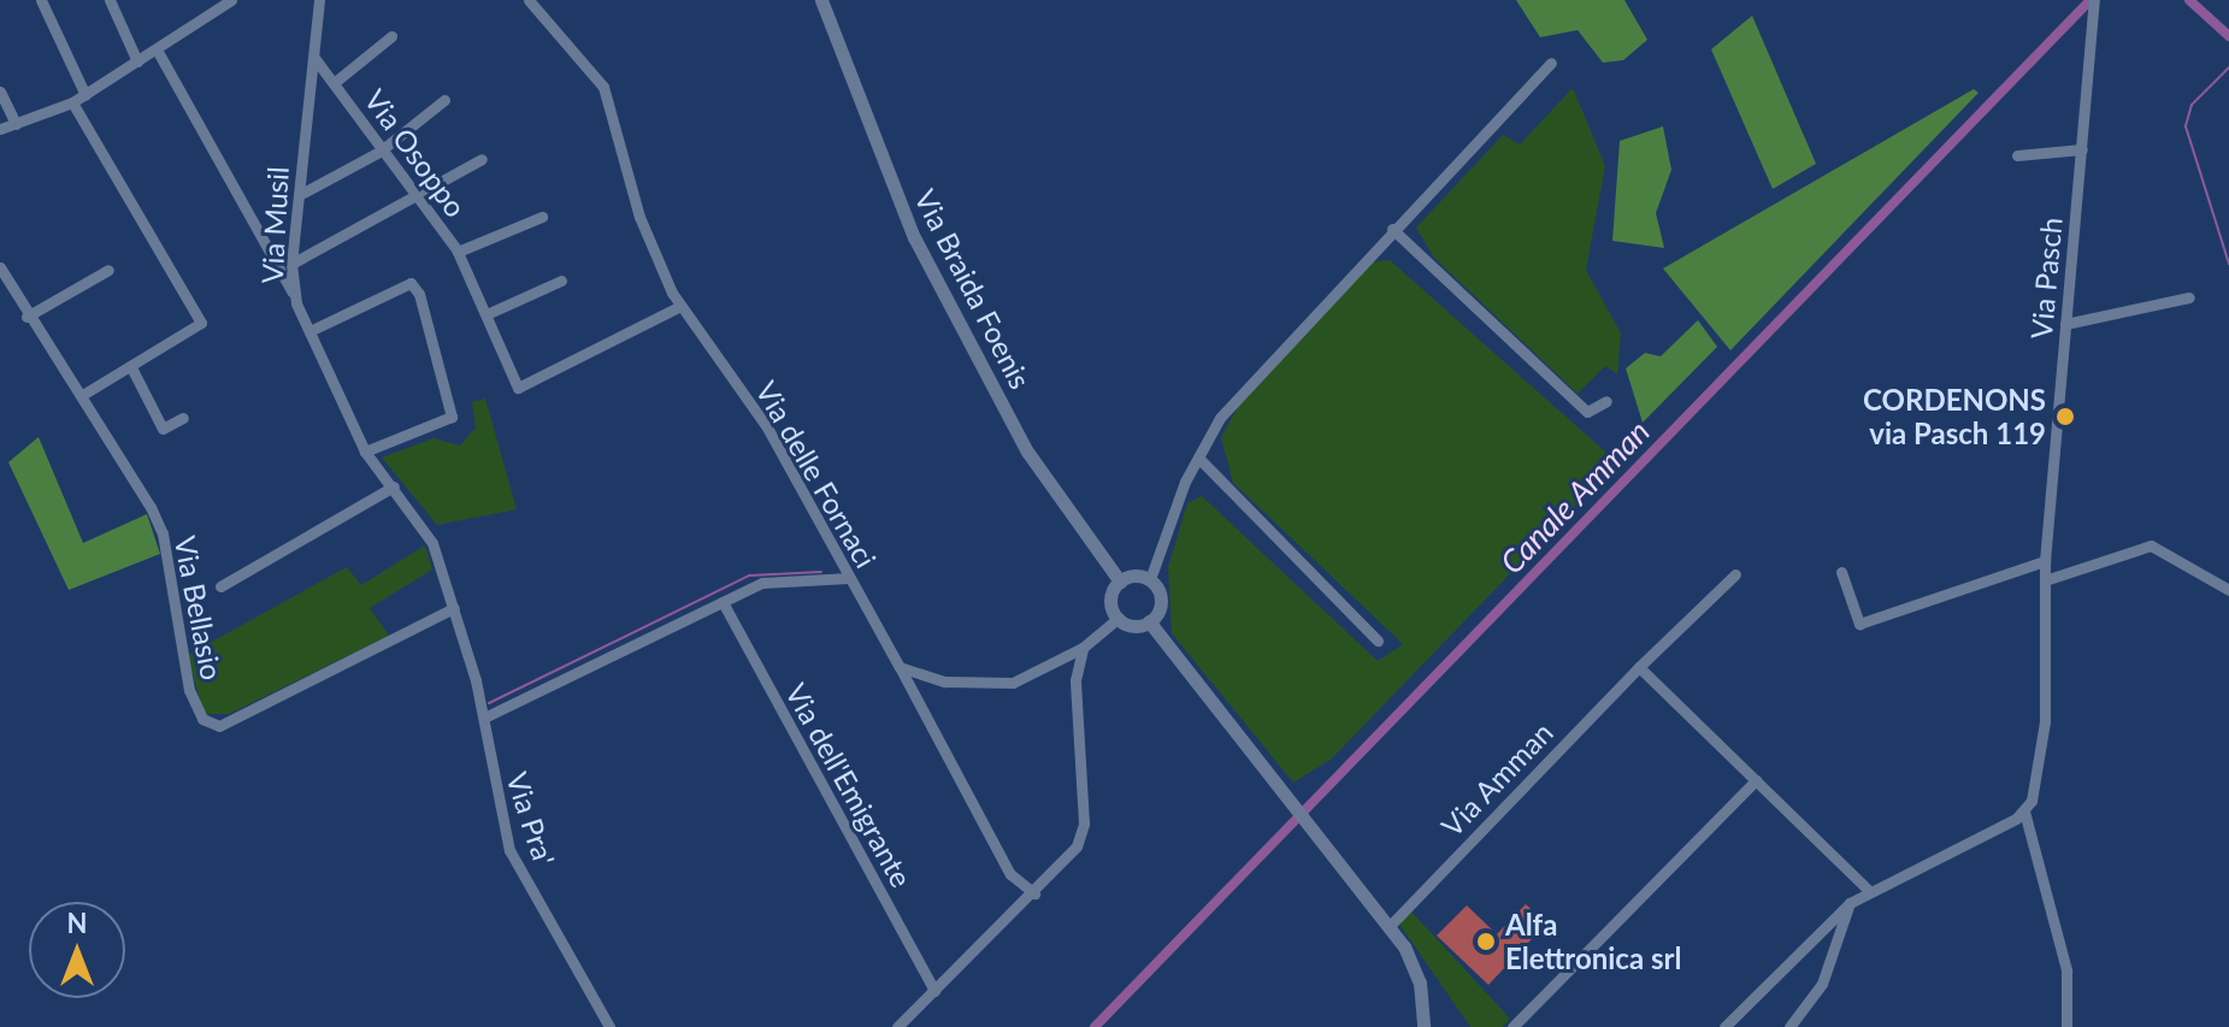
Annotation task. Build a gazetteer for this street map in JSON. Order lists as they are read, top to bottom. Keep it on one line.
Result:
{"streets":{"street":["Via Osoppo","Via Musil","Via Pasch","Via Braida Foenis","Via delle Fornaci","Via Bellasio","Via Amman","Via dell'Emigrante","Via Pra'"]},"crossings":[["Via Osoppo","Via Musil"],["Via Osoppo","Via delle Fornaci"],["Via Musil","Via Bellasio"],["Via Musil","Via Pra'"],["Via Bellasio","Via Pra'"]],"water":["Canale Amman"],"places":["CORDENONS via Pasch 119","Alfa Elettronica srl"],"north":"top"}
